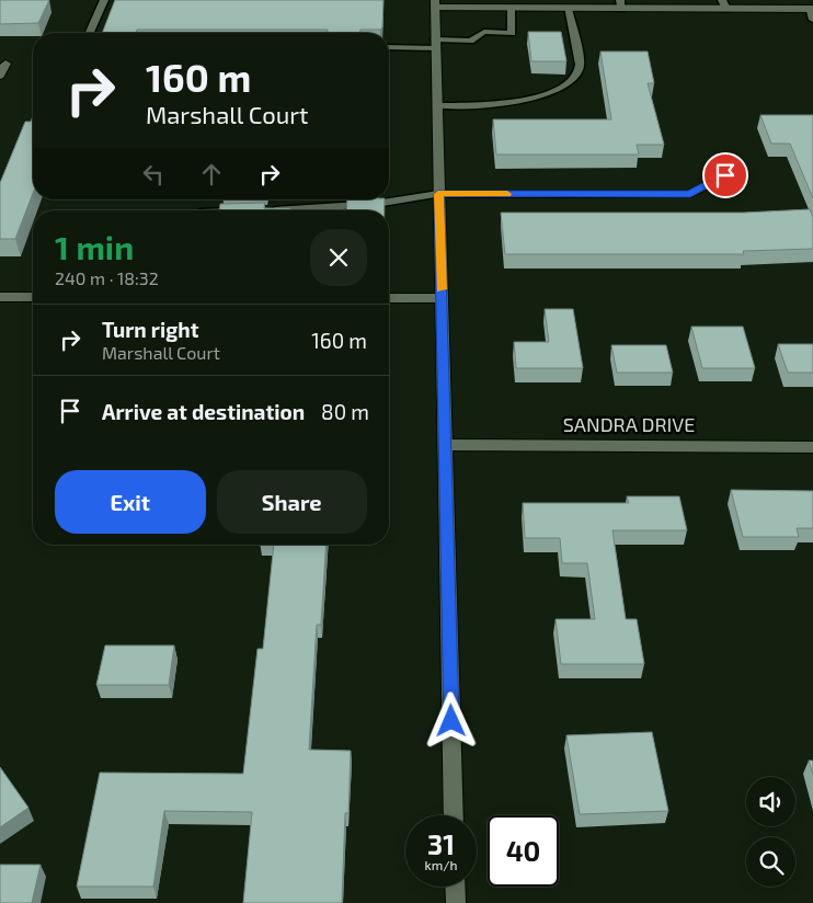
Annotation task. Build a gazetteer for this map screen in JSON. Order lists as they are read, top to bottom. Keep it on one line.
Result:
{"streets":{"street":["SANDRA DRIVE"]},"page":{"turn":["160 m","Marshall Court"],"heading":["1 min","240 m · 18:32"],"list":[{"name":"Turn right","note":"Marshall Court","value":"160 m"},{"name":"Arrive at destination","value":"80 m"}],"buttons":["Exit","Share"],"speed":"31 km/h","limit":"40"}}
